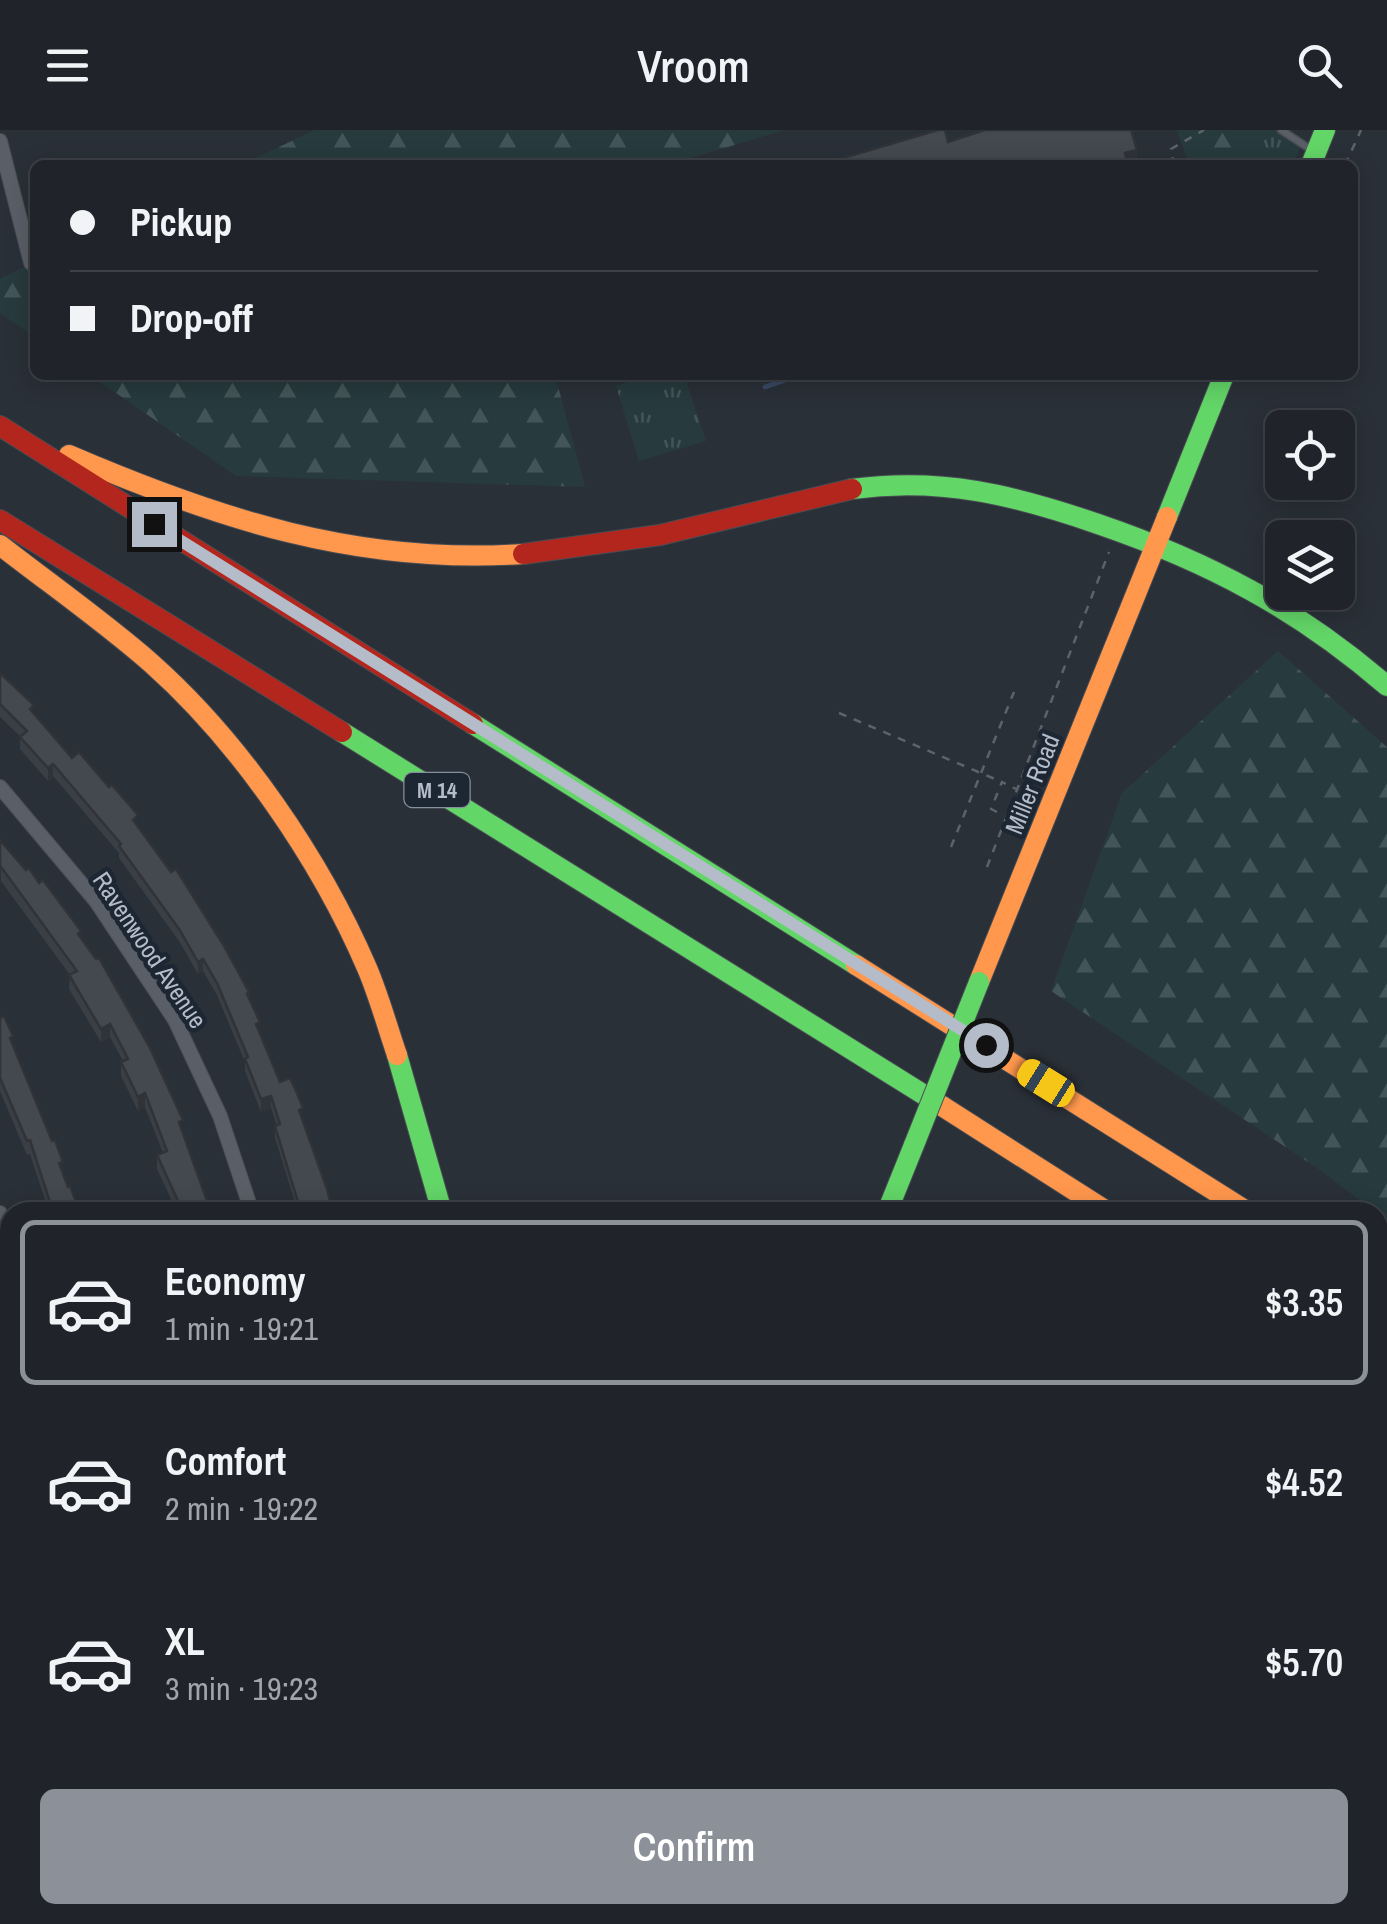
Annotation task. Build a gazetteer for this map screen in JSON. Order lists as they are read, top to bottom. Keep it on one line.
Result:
{"streets":{"main road":["Miller Road","M 14"],"street":["Ravenwood Avenue"]},"page":{"header":"Vroom","banner":["Pickup","Drop-off"],"list":[{"name":"Economy","note":"1 min · 19:21","value":"$3.35"},{"name":"Comfort","note":"2 min · 19:22","value":"$4.52"},{"name":"XL","note":"3 min · 19:23","value":"$5.70"}],"buttons":"Confirm"}}
